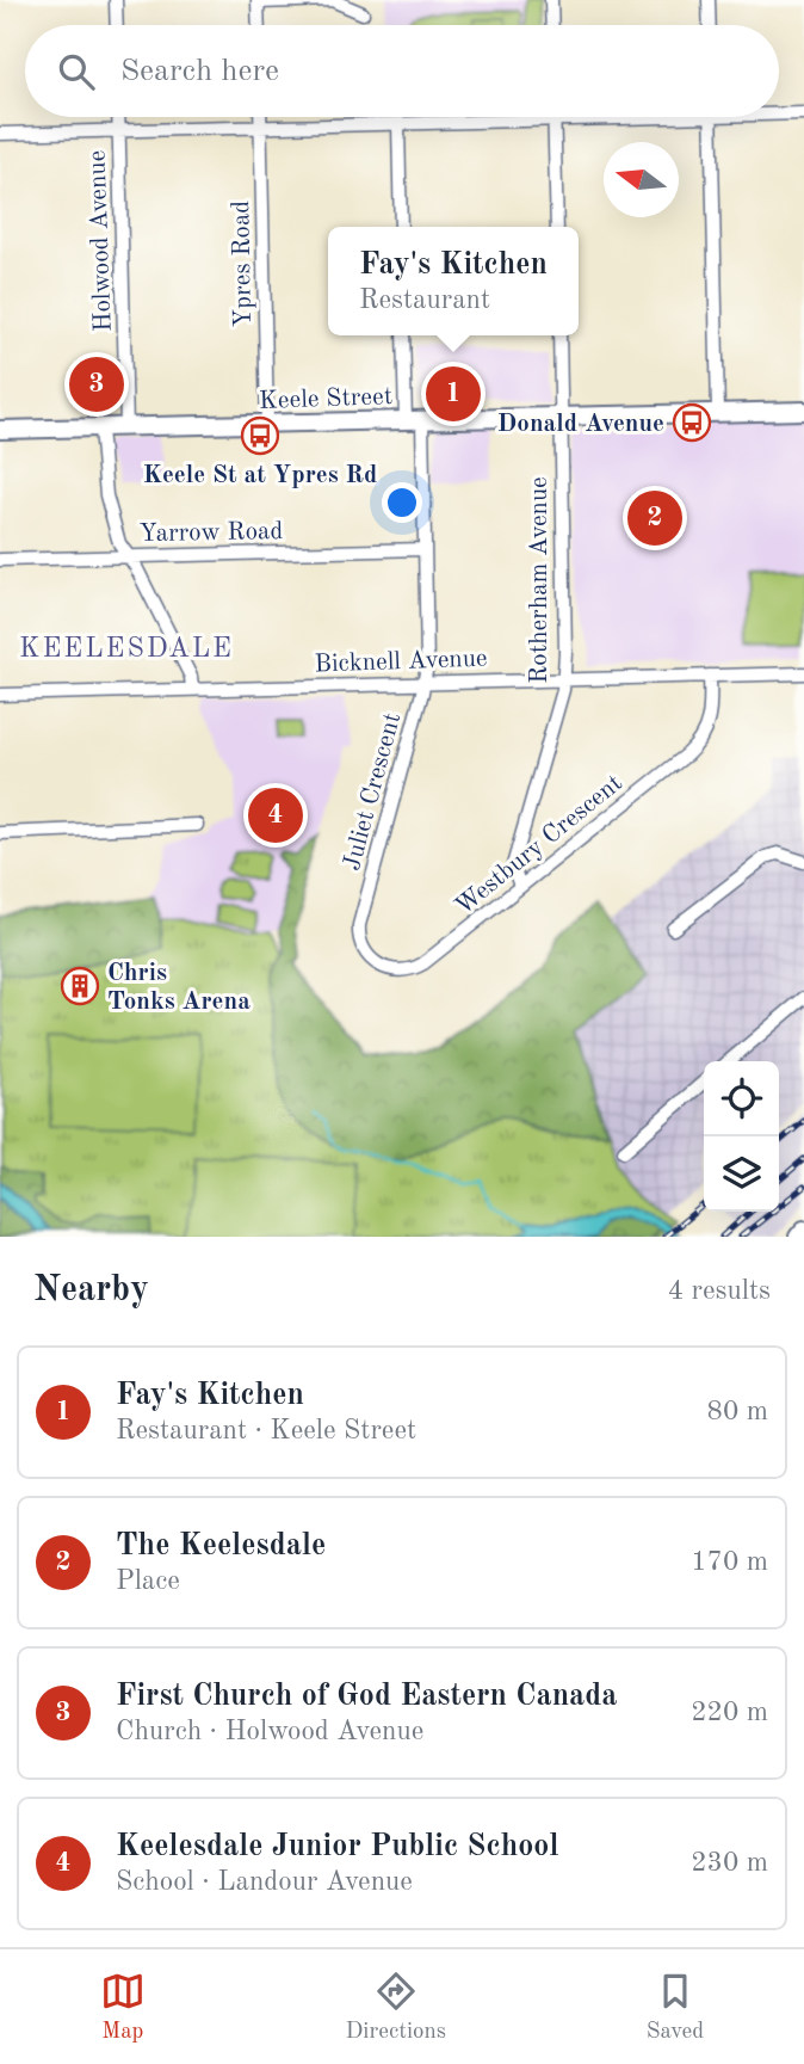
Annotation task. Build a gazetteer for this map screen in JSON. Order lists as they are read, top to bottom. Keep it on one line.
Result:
{"streets":{"main road":["Keele Street"],"street":["Holwood Avenue","Ypres Road","Yarrow Road","Rotherham Avenue","Bicknell Avenue","Juliet Crescent","Westbury Crescent"]},"crossings":[["Holwood Avenue","Keele Street"],["Ypres Road","Keele Street"],["Keele Street","Rotherham Avenue"],["Keele Street","Juliet Crescent"],["Yarrow Road","Juliet Crescent"],["Rotherham Avenue","Bicknell Avenue"],["Rotherham Avenue","Westbury Crescent"],["Bicknell Avenue","Juliet Crescent"],["Bicknell Avenue","Westbury Crescent"],["Juliet Crescent","Westbury Crescent"]],"districts":["KEELESDALE"],"places":{"bus stop":["Donald Avenue","Keele St at Ypres Rd"],"building":["Chris Tonks Arena"]},"north":"left","page":{"search":"Search here","popup":["Fay's Kitchen","Restaurant"],"pins":["3","1","2","4"],"heading":["Nearby","4 results"],"list":[{"mark":"1","name":"Fay's Kitchen","note":"Restaurant · Keele Street","value":"80 m"},{"mark":"2","name":"The Keelesdale","note":"Place","value":"170 m"},{"mark":"3","name":"First Church of God Eastern Canada","note":"Church · Holwood Avenue","value":"220 m"},{"mark":"4","name":"Keelesdale Junior Public School","note":"School · Landour Avenue","value":"230 m"}],"nav":["Map","Directions","Saved"]}}
